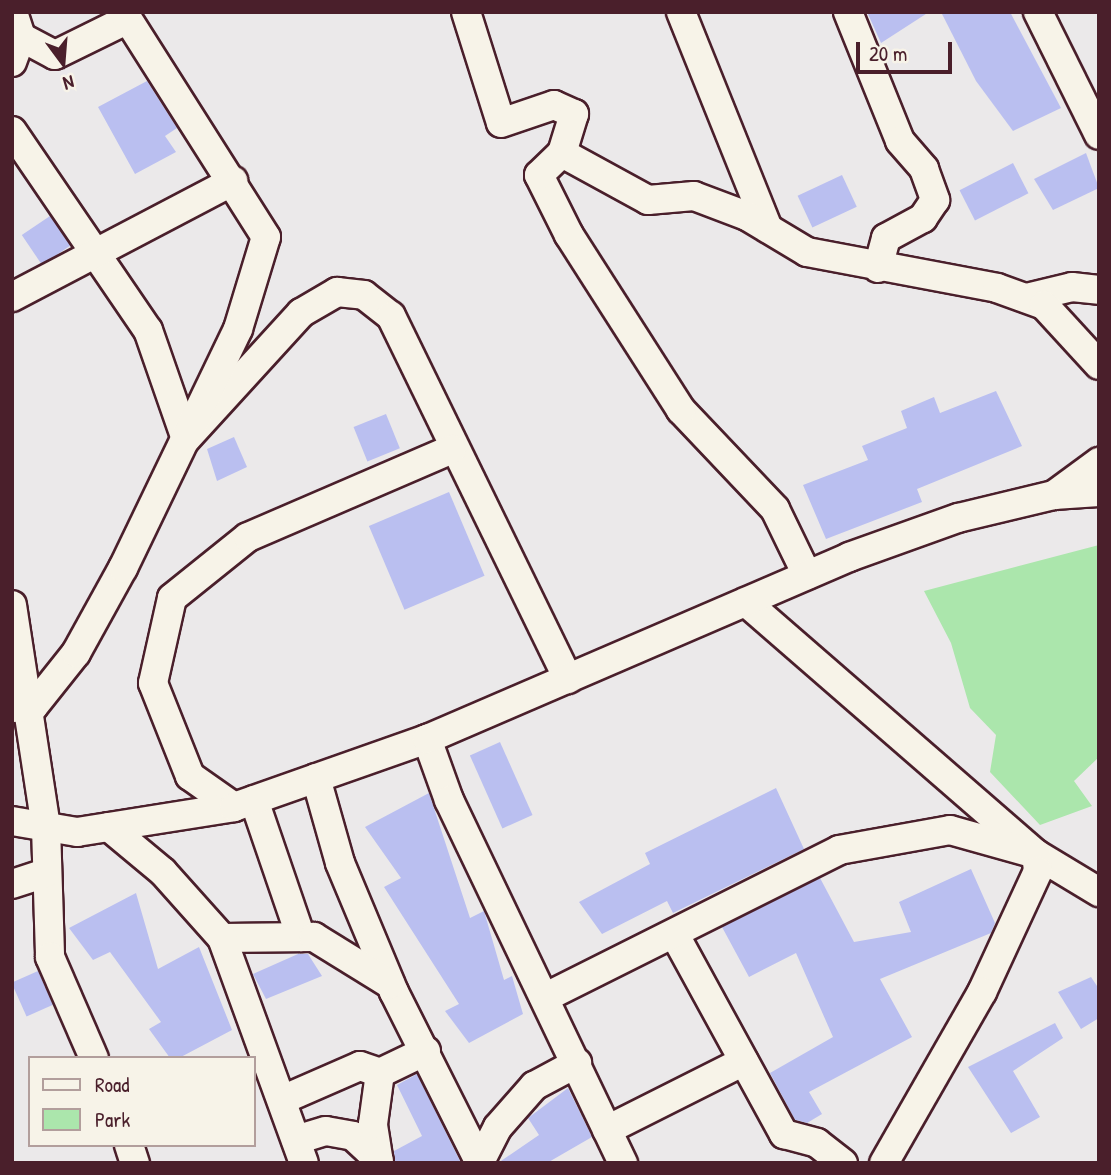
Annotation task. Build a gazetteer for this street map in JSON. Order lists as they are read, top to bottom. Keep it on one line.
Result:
{"legend":["Road","Park"],"scale_bar":"20 m","north":"bottom"}
